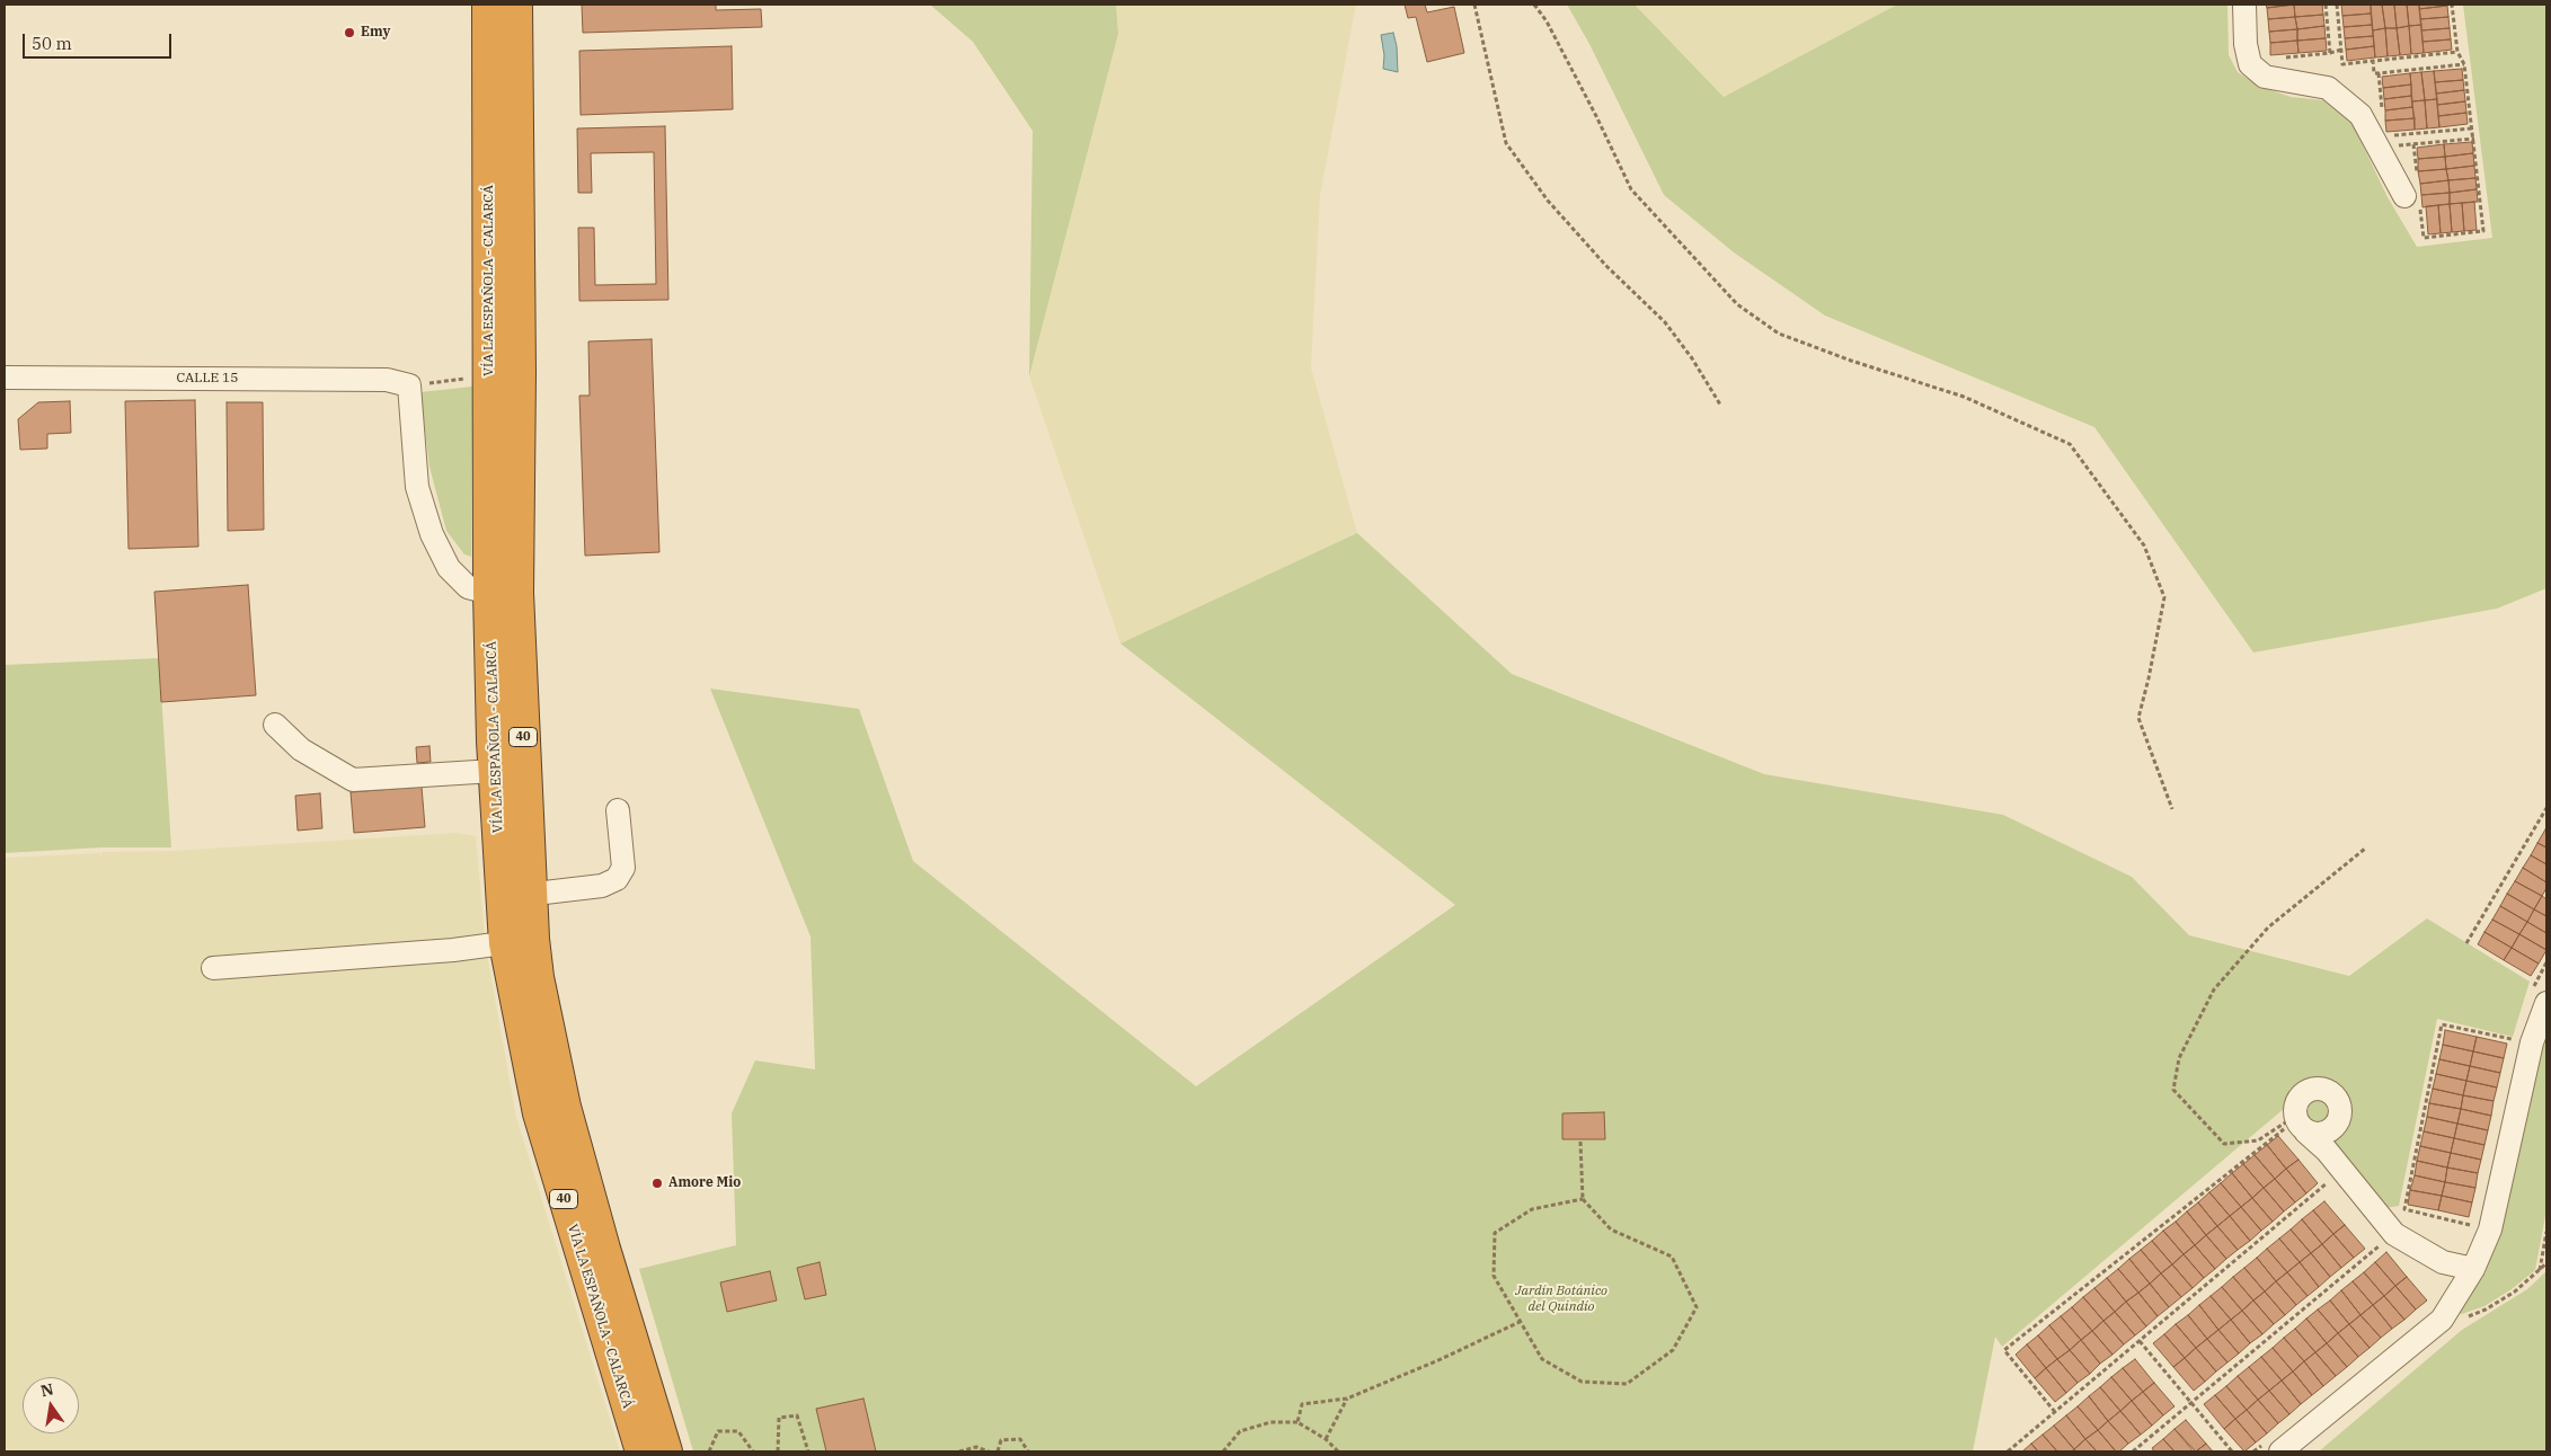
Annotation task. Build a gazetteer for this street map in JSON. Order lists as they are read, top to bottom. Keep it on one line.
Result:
{"streets":{"highway":["VÍA LA ESPAÑOLA - CALARCÁ","40"],"street":["CALLE 15"]},"parks":["Jardín Botánico del Quindío"],"places":["Emy","Amore Mio"],"scale_bar":"50 m","north":"top"}
